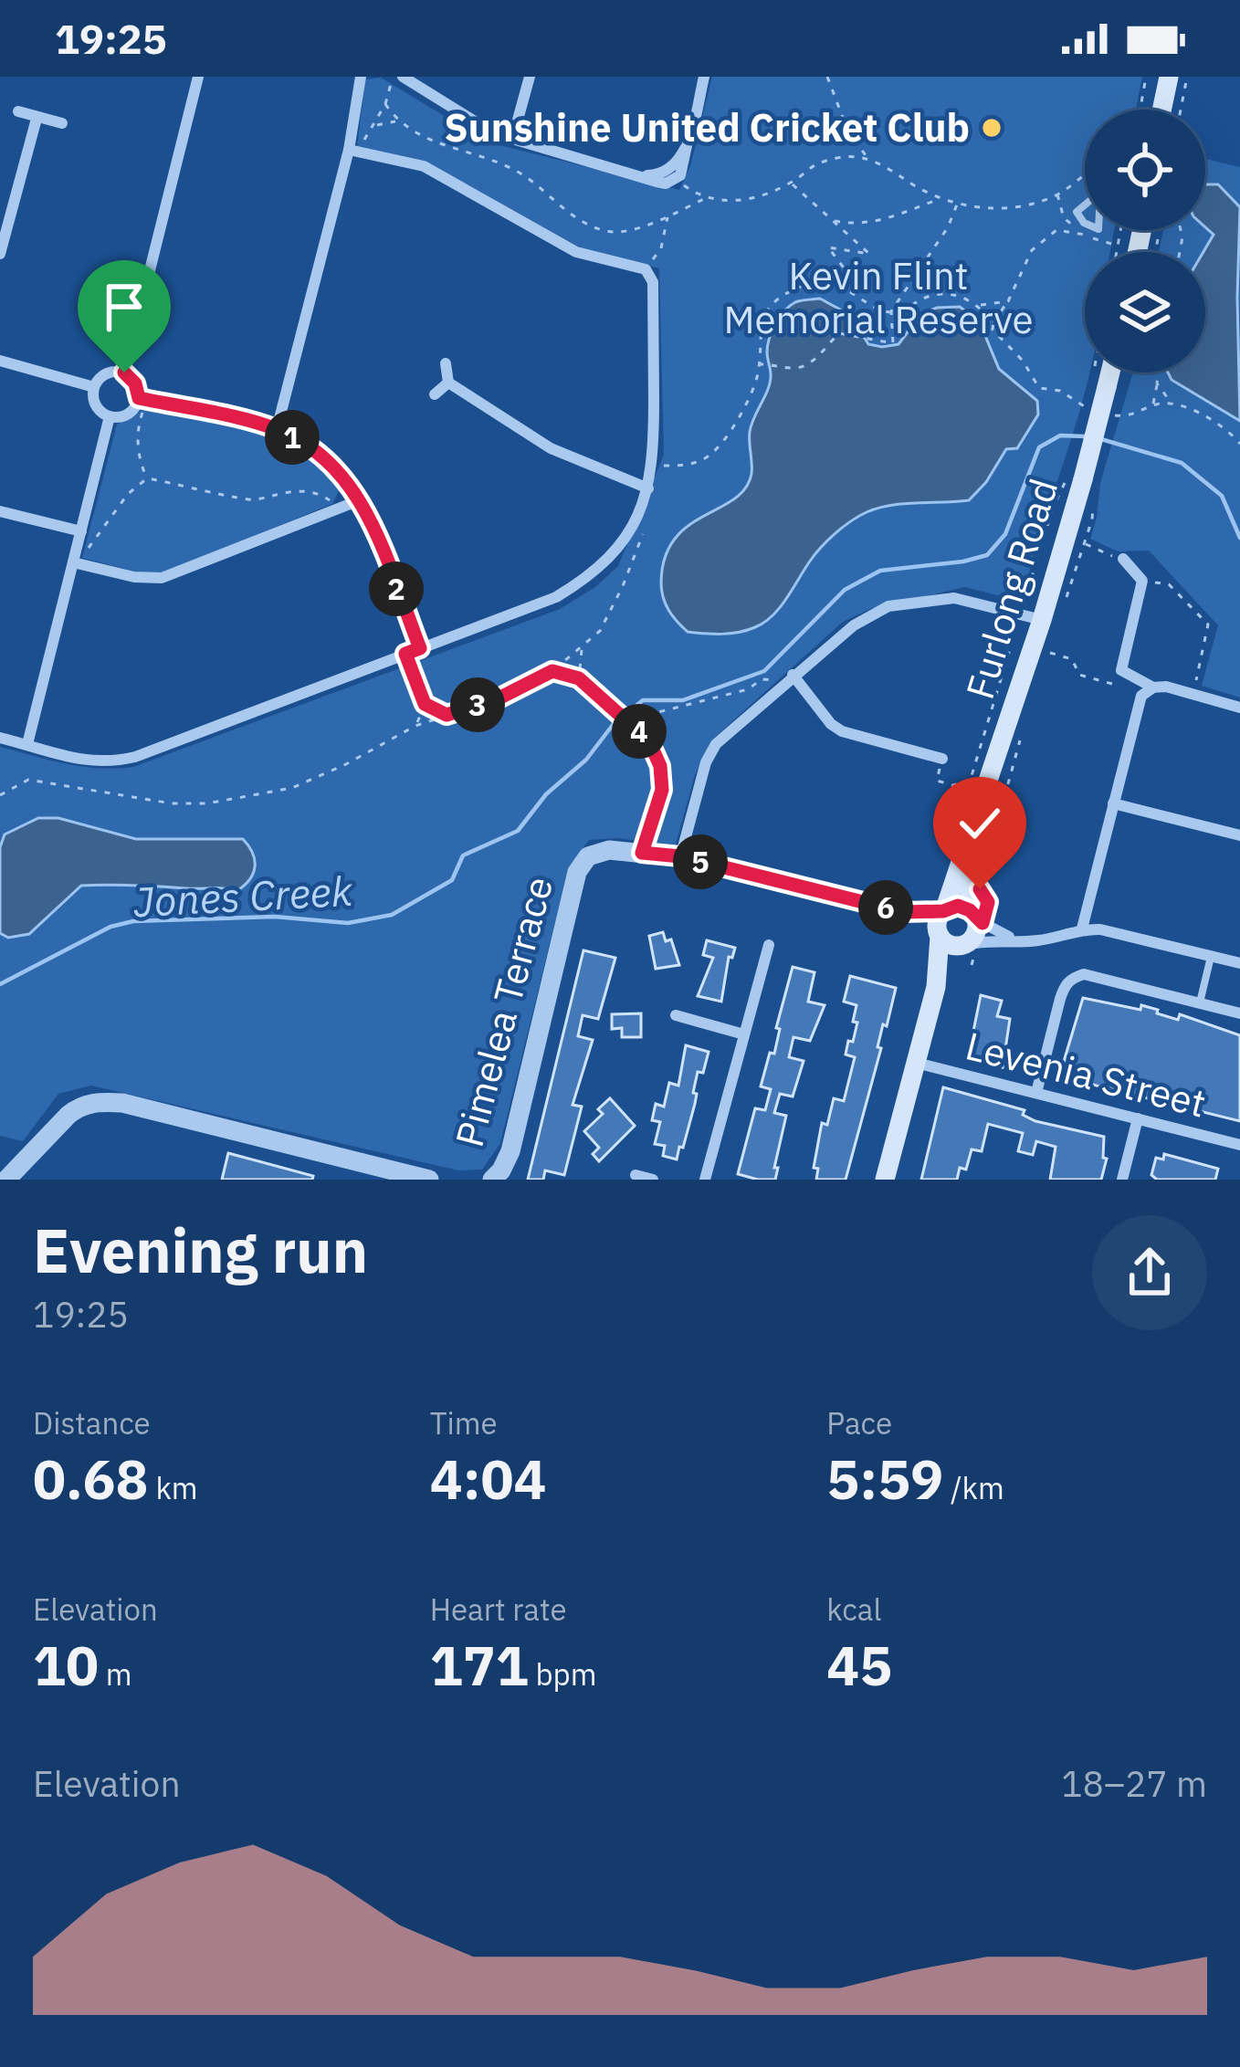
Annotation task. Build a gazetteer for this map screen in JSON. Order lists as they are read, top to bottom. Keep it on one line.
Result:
{"streets":{"main road":["Furlong Road"],"street":["Pimelea Terrace","Levenia Street"]},"crossings":[["Furlong Road","Pimelea Terrace"]],"water":["Jones Creek"],"parks":["Kevin Flint Memorial Reserve"],"places":["Sunshine United Cricket Club"],"page":{"status":"19:25","pins":["1","2","3","4","5","6"],"heading":["Evening run","19:25"],"stats":[["Distance","0.68 km"],["Time","4:04"],["Pace","5:59 /km"],["Elevation","10 m"],["Heart rate","171 bpm"],["kcal","45"]],"chart":["Elevation","18–27 m"]}}
